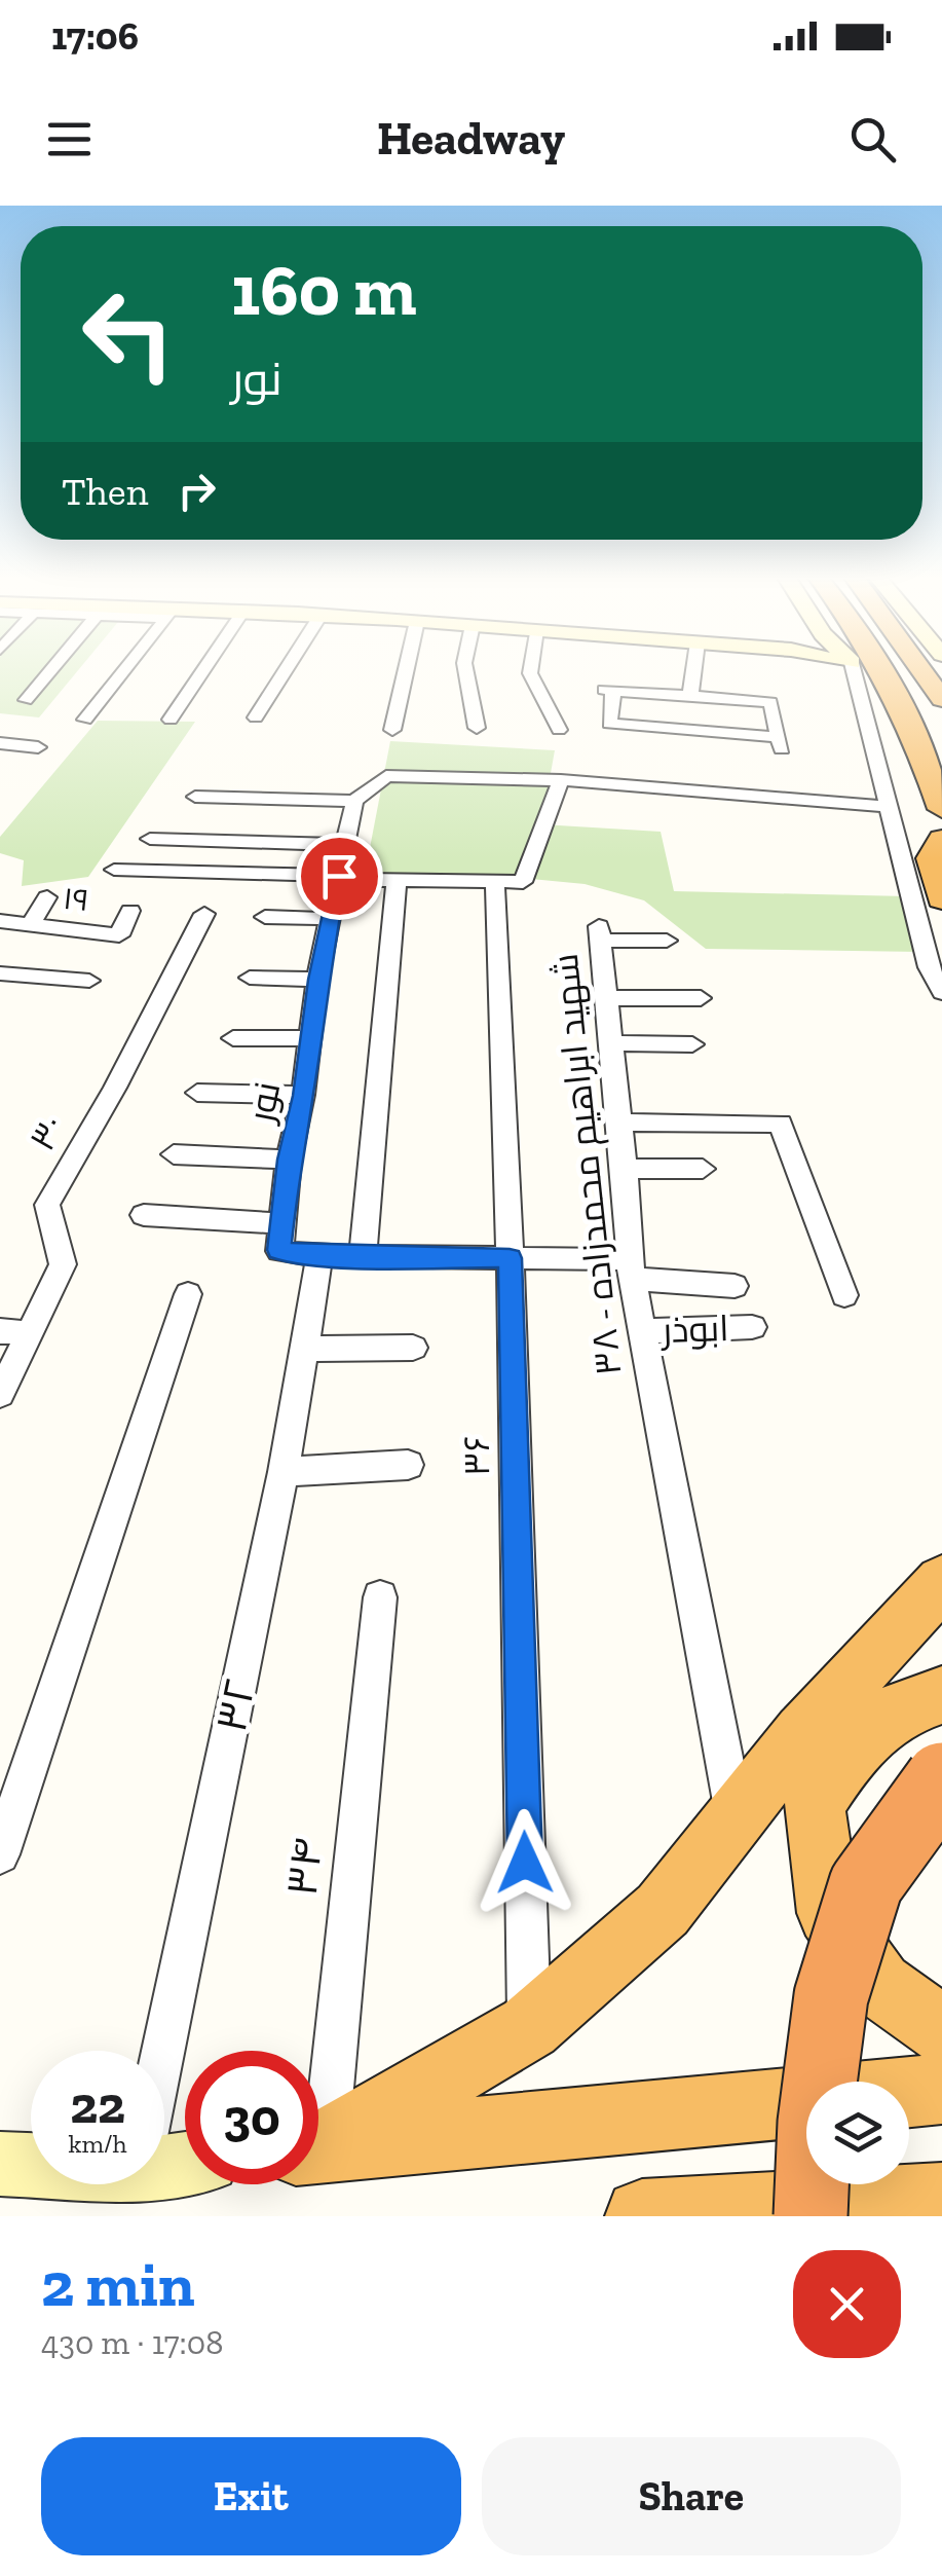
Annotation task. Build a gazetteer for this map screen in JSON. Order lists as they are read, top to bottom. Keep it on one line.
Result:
{"streets":{"street":["۱۹","نور","۳۰","شهید ابراهیم محمدزاده - ۳۸","ابوذر","۳۶","۳۲","۳۴"]},"crossings":[["شهید ابراهیم محمدزاده - ۳۸","ابوذر"]],"page":{"status":"17:06","header":"Headway","turn":["160 m","نور"],"then":"Then","speed":"22 km/h","limit":"30","heading":["2 min","430 m · 17:08"],"buttons":["Exit","Share"]}}
